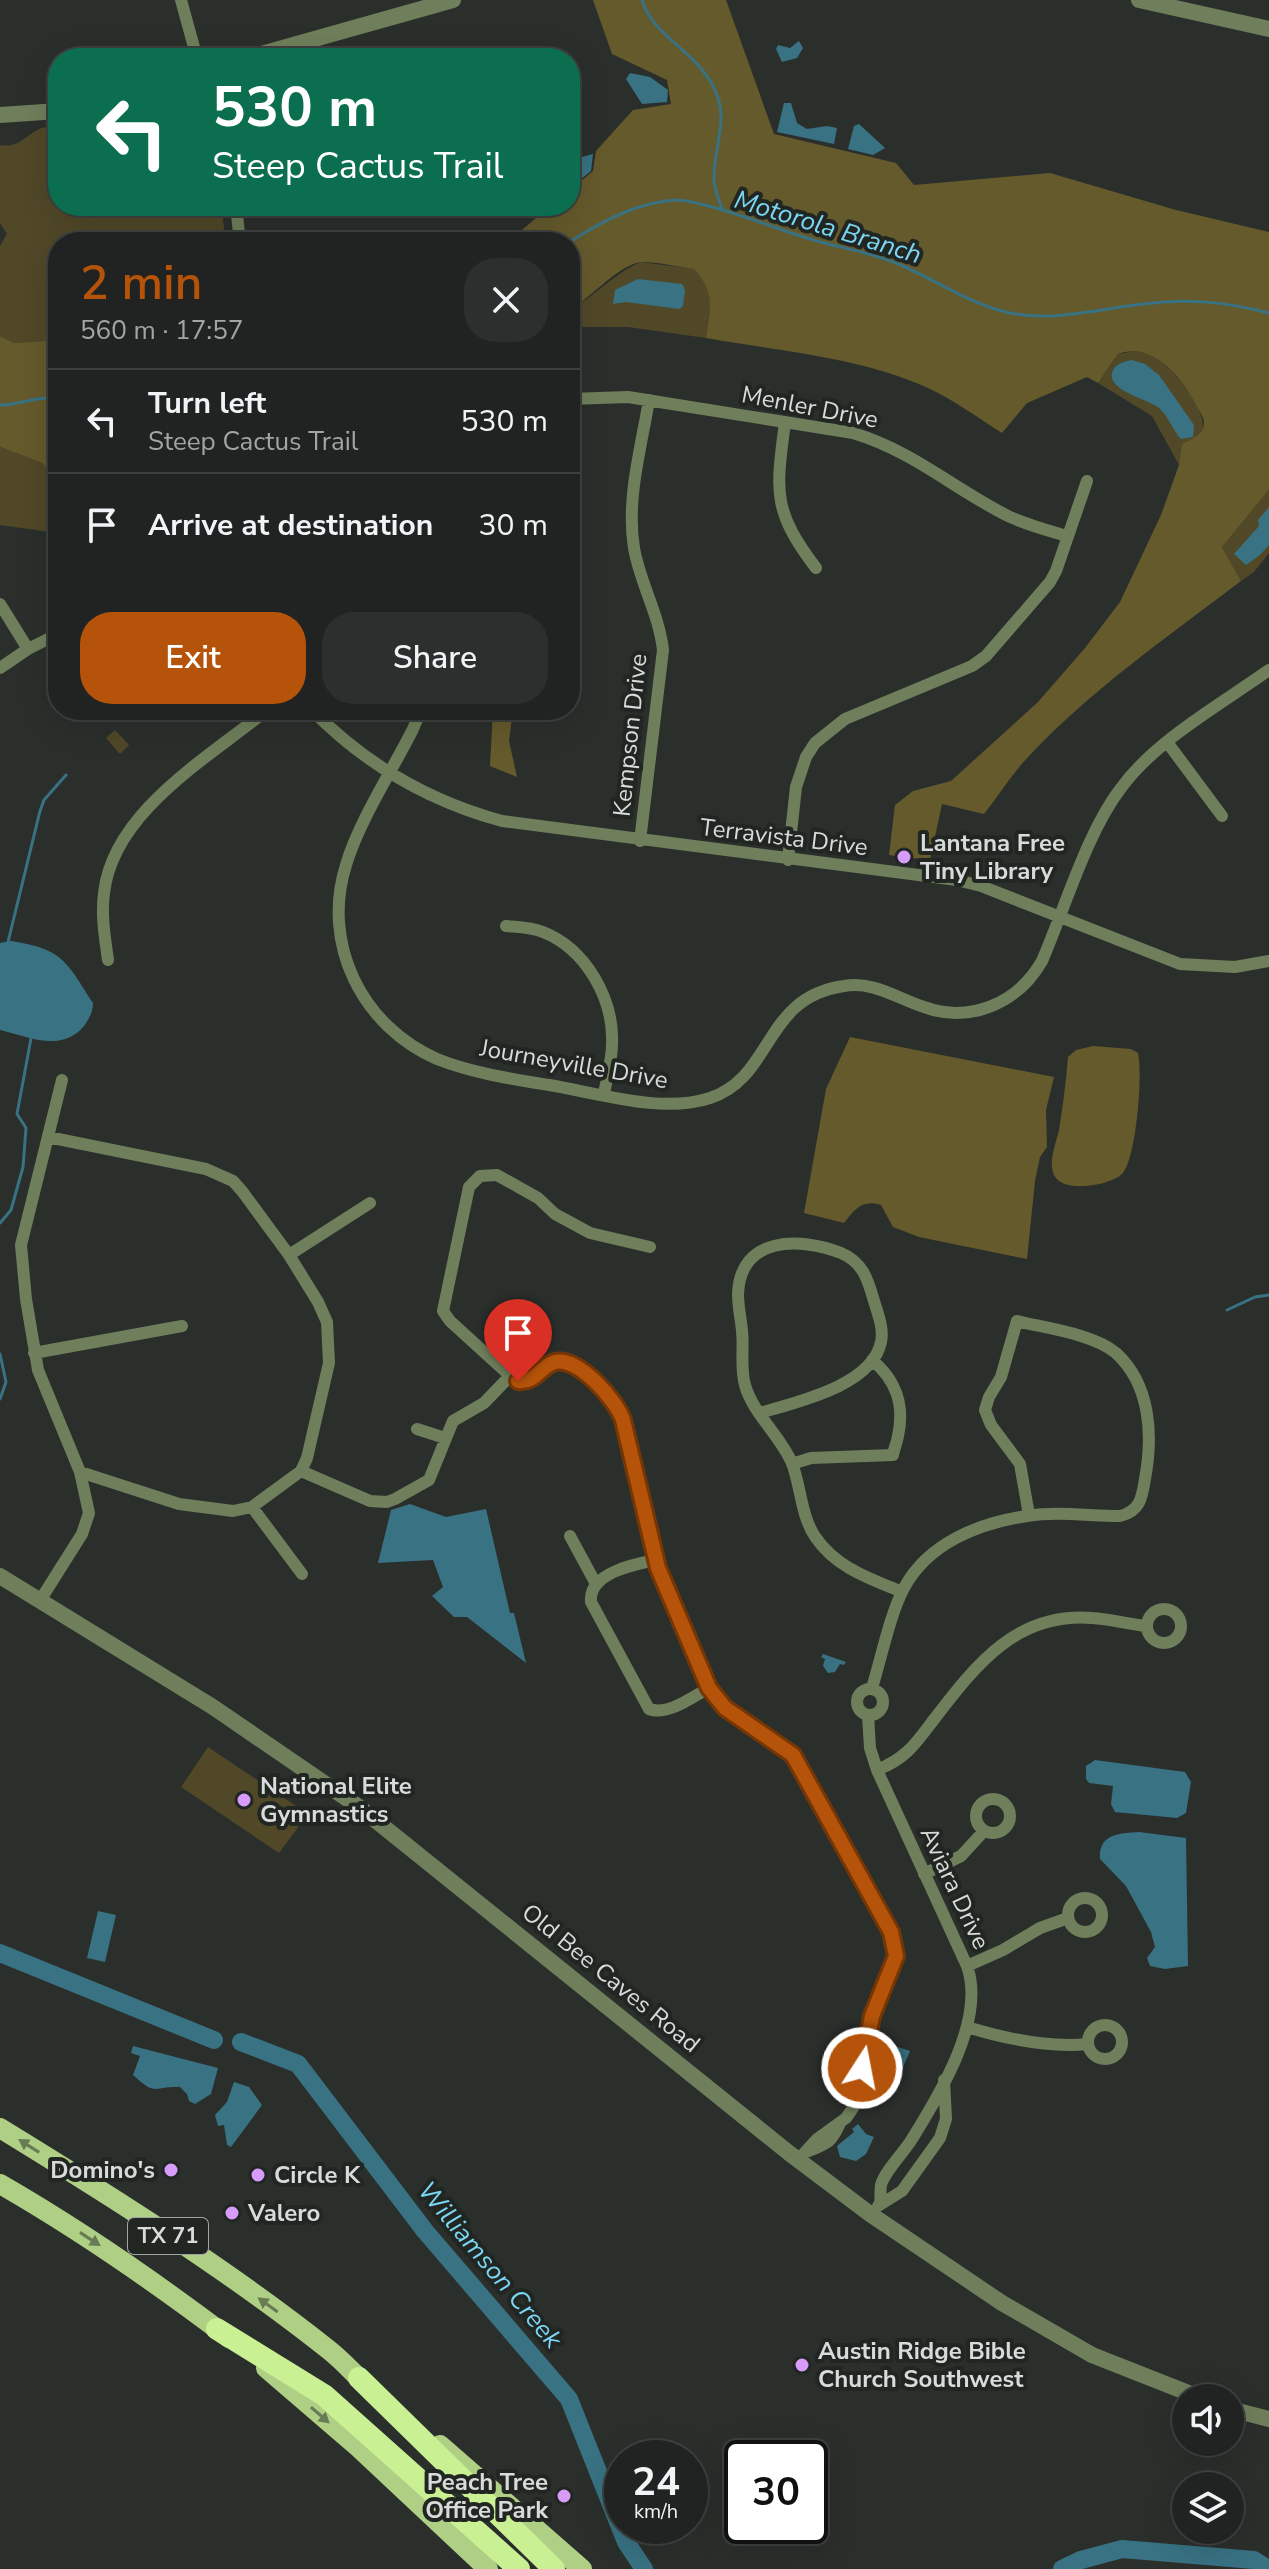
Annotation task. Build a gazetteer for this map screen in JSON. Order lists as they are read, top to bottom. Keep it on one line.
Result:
{"streets":{"highway":["TX 71"],"street":["Menler Drive","Kempson Drive","Terravista Drive","Journeyville Drive","Aviara Drive","Old Bee Caves Road"]},"crossings":[["Menler Drive","Kempson Drive"],["Kempson Drive","Terravista Drive"],["Terravista Drive","Journeyville Drive"],["Aviara Drive","Old Bee Caves Road"]],"water":["Motorola Branch","Williamson Creek"],"places":["Lantana Free Tiny Library","National Elite Gymnastics","Domino's","Circle K","Valero","Austin Ridge Bible Church Southwest","Peach Tree Office Park"],"page":{"turn":["530 m","Steep Cactus Trail"],"heading":["2 min","560 m · 17:57"],"list":[{"name":"Turn left","note":"Steep Cactus Trail","value":"530 m"},{"name":"Arrive at destination","value":"30 m"}],"buttons":["Exit","Share"],"speed":"24 km/h","limit":"30"}}
